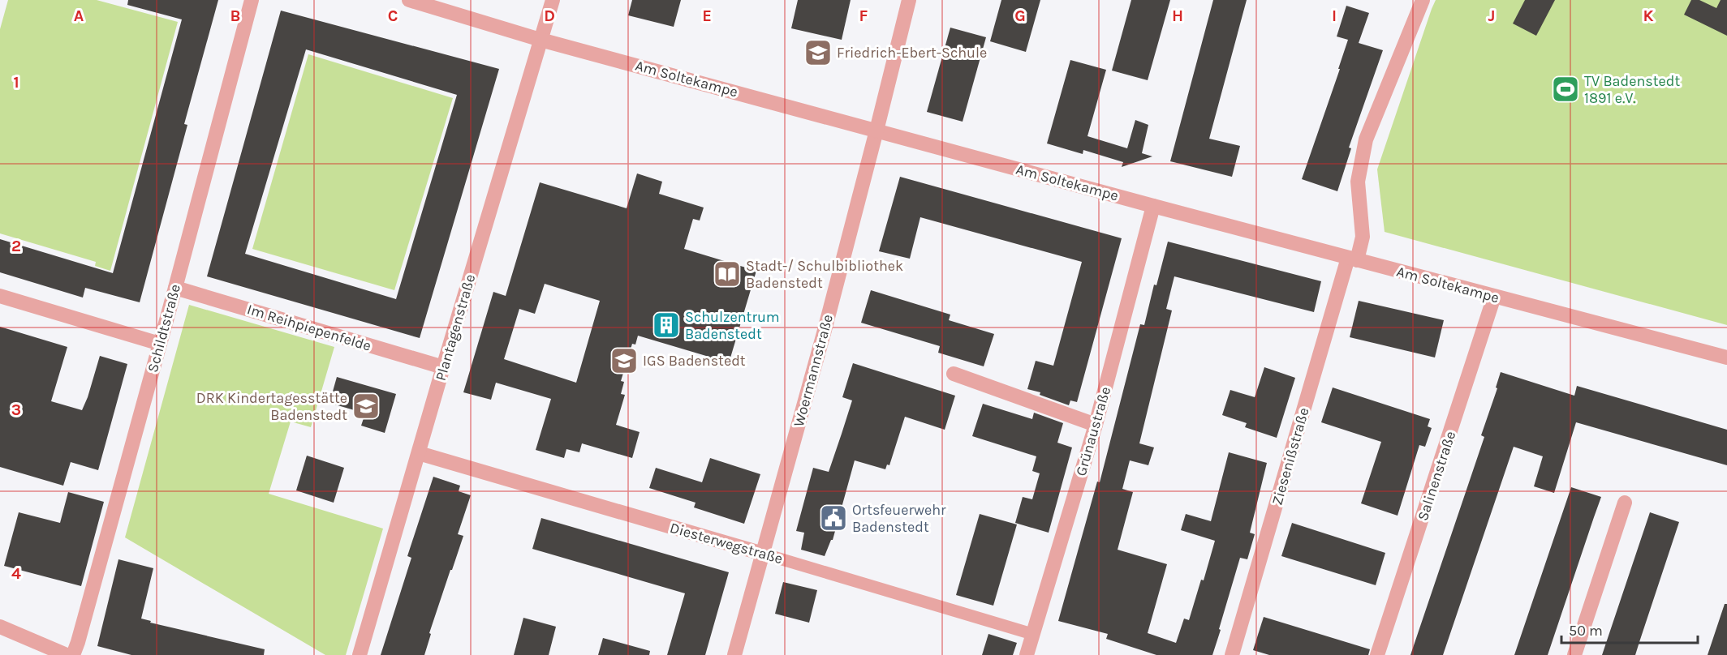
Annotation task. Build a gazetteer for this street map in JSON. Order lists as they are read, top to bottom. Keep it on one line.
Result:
{"streets":{"street":["Am Soltekampe","Im Reihpiepenfelde","Plantagenstraße","Schildtstraße","Woermannstraße","Grünaustraße","Ziesenißstraße","Salinenstraße","Diesterwegstraße"]},"crossings":[["Am Soltekampe","Plantagenstraße"],["Am Soltekampe","Woermannstraße"],["Am Soltekampe","Grünaustraße"],["Am Soltekampe","Ziesenißstraße"],["Am Soltekampe","Salinenstraße"],["Im Reihpiepenfelde","Plantagenstraße"],["Im Reihpiepenfelde","Schildtstraße"],["Plantagenstraße","Diesterwegstraße"],["Woermannstraße","Diesterwegstraße"],["Grünaustraße","Diesterwegstraße"]],"places":{"school or university":["Friedrich-Ebert-Schule","IGS Badenstedt","DRK Kindertagesstätte Badenstedt"],"sports":["TV Badenstedt 1891 e.V."],"library":["Stadt-/ Schulbibliothek Badenstedt"],"building":["Schulzentrum Badenstedt"],"public building":["Ortsfeuerwehr Badenstedt"]},"scale_bar":"50 m","grid":{"columns":["A","B","C","D","E","F","G","H","I","J","K"],"rows":["1","2","3","4"]}}
